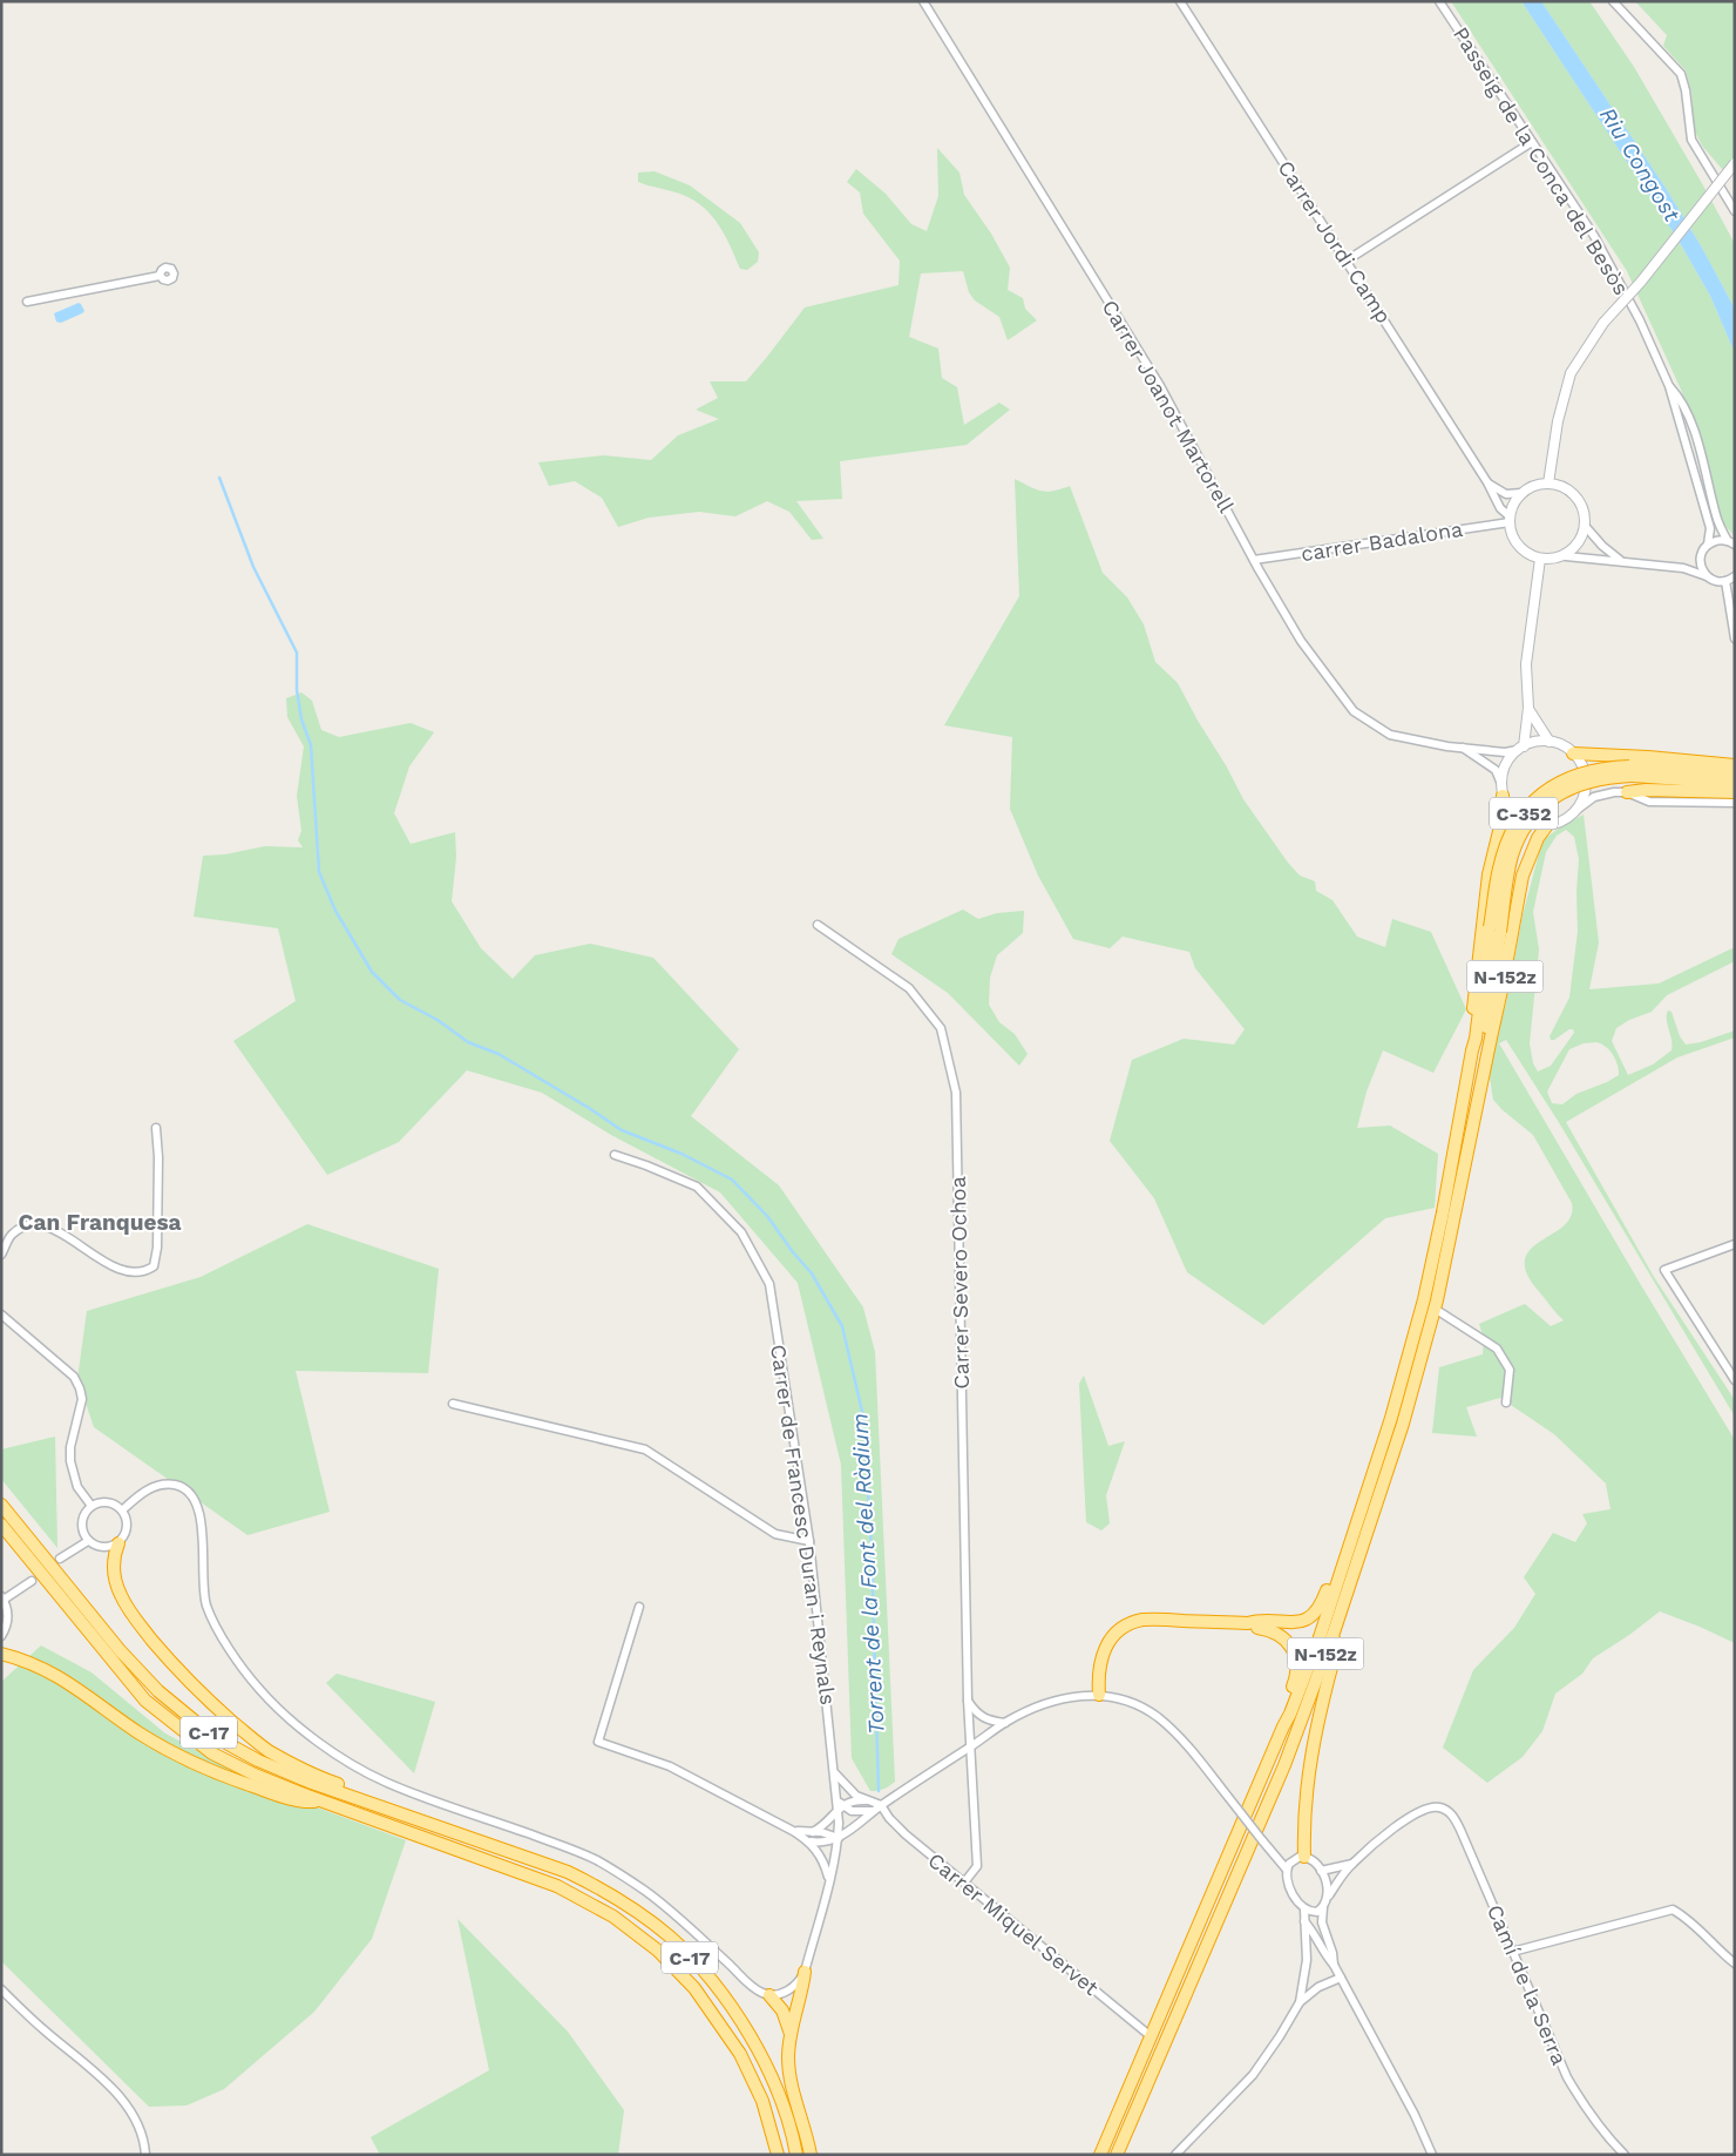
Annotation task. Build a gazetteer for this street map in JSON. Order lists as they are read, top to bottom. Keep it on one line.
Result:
{"streets":{"highway":["C-352","N-152z","C-17"],"street":["Passeig de la Conca del Besòs","Carrer Jordi Camp","Carrer Joanot Martorell","carrer Badalona","Carrer Severo Ochoa","Carrer de Francesc Duran i Reynals","Carrer Miquel Servet","Camí de la Serra"]},"crossings":[["Carrer Jordi Camp","carrer Badalona"],["Carrer Joanot Martorell","carrer Badalona"],["Carrer Joanot Martorell","N-152z"],["C-352","N-152z"],["N-152z","Carrer Miquel Servet"],["Carrer Severo Ochoa","Carrer Miquel Servet"]],"districts":["Can Franquesa"],"water":["Riu Congost","Torrent de la Font del Ràdium"]}
